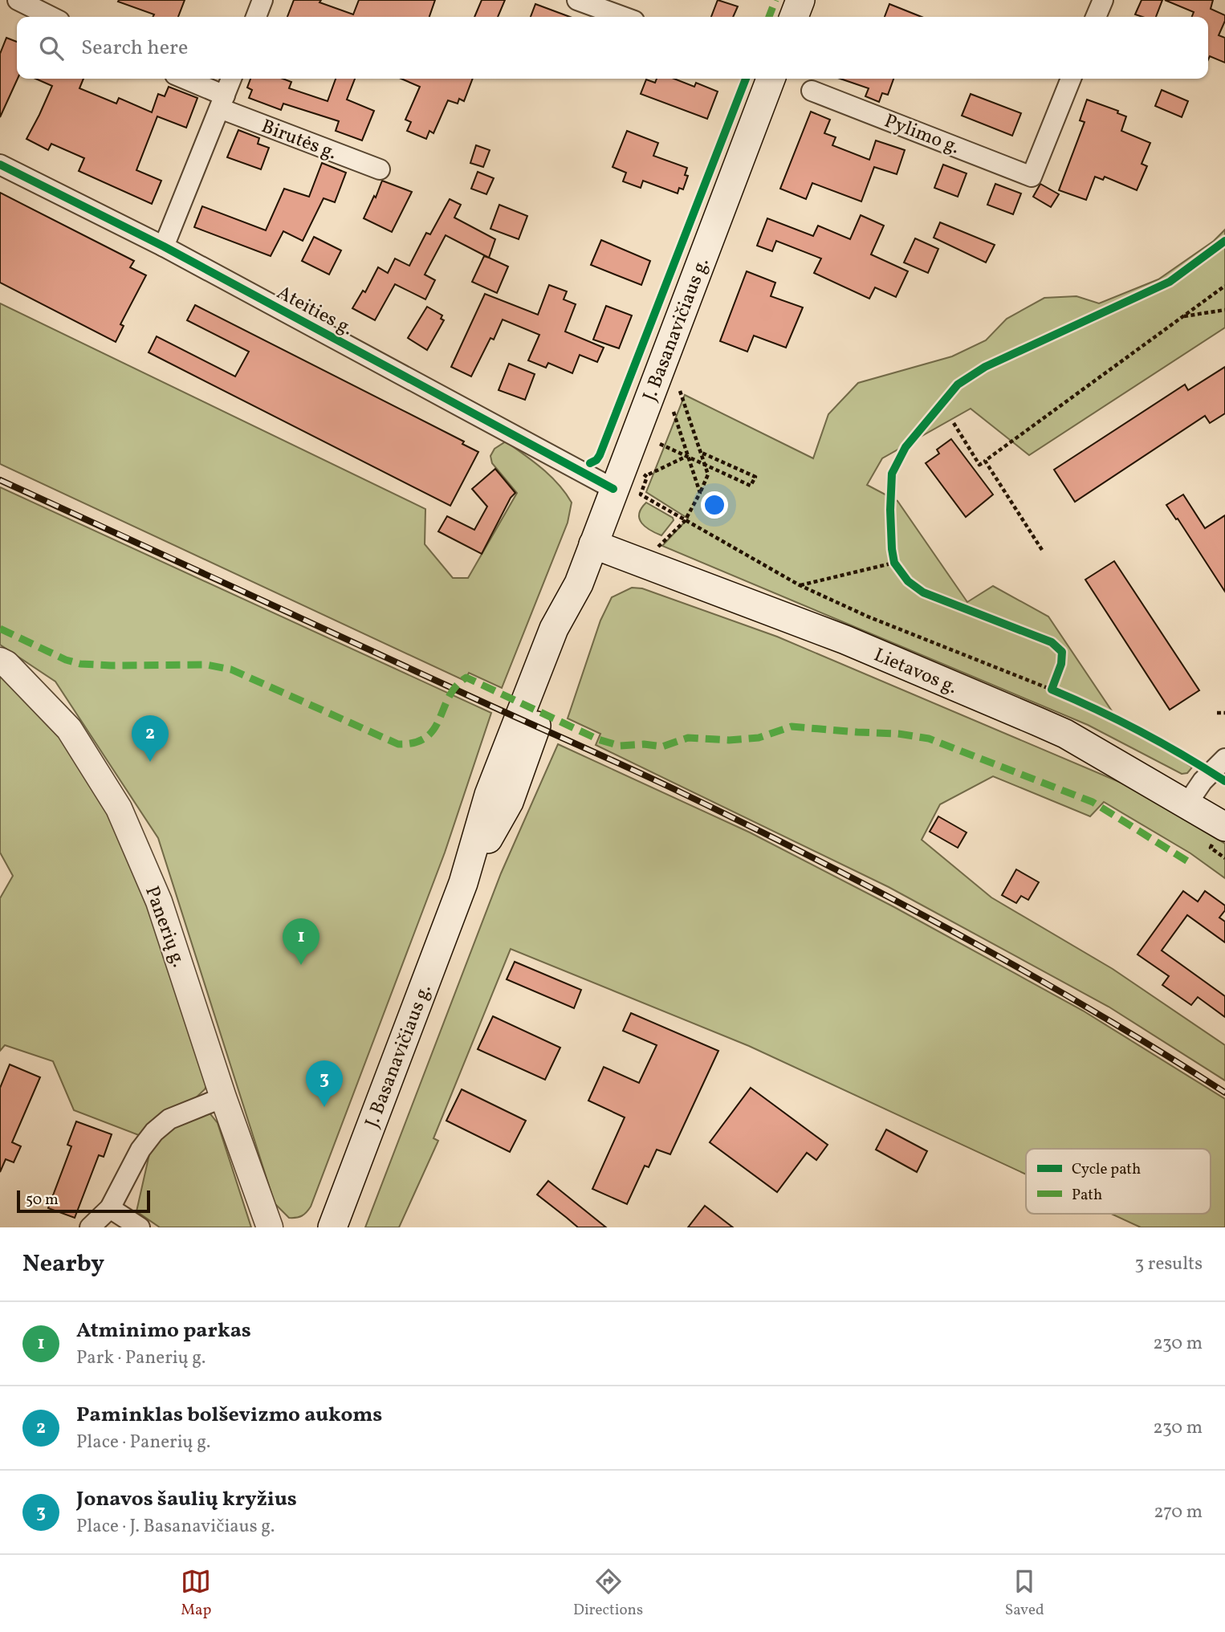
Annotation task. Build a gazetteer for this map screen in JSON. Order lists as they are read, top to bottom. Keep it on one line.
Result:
{"streets":{"main road":["J. Basanavičiaus g.","Lietavos g."],"street":["Pylimo g.","Birutės g.","Ateities g.","Panerių g."]},"crossings":[["Ateities g.","J. Basanavičiaus g."],["J. Basanavičiaus g.","Lietavos g."]],"legend":["Cycle path","Path"],"scale_bar":"50 m","page":{"search":"Search here","pins":["2","1","3"],"scale":"50 m","heading":["Nearby","3 results"],"list":[{"mark":"1","name":"Atminimo parkas","note":"Park · Panerių g.","value":"230 m"},{"mark":"2","name":"Paminklas bolševizmo aukoms","note":"Place · Panerių g.","value":"230 m"},{"mark":"3","name":"Jonavos šaulių kryžius","note":"Place · J. Basanavičiaus g.","value":"270 m"}],"nav":["Map","Directions","Saved"]}}
